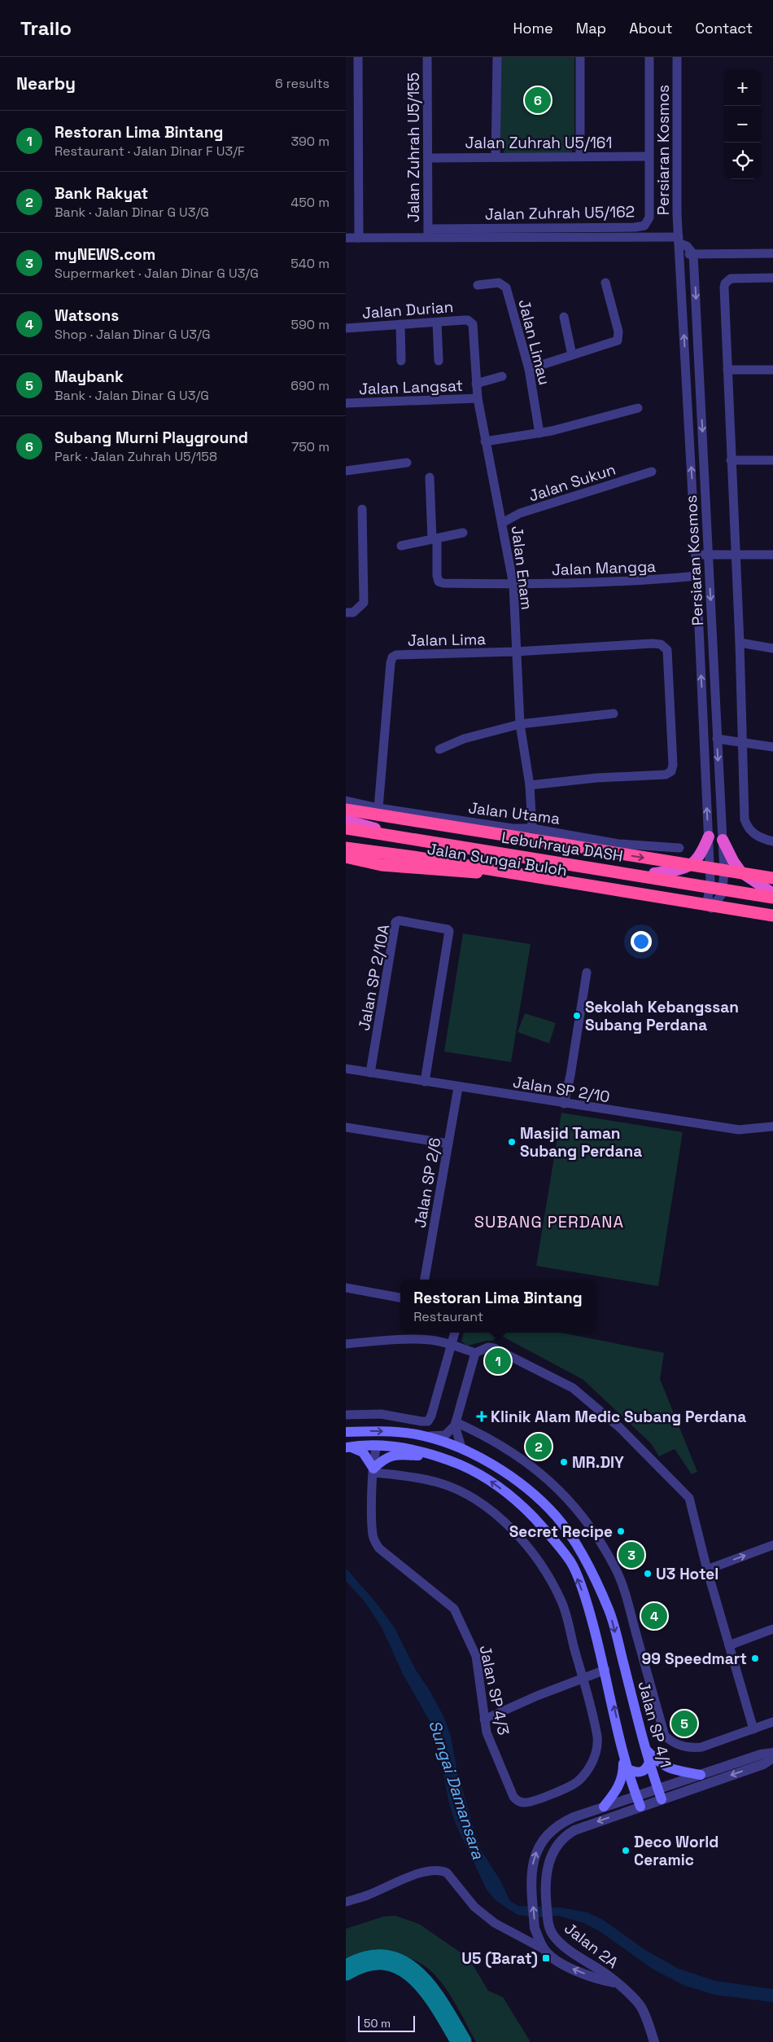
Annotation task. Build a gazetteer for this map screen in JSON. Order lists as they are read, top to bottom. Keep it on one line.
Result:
{"streets":{"highway":["Lebuhraya DASH","Jalan Sungai Buloh"],"main road":["Jalan SP 4/1"],"street":["Jalan Zuhrah U5/161","Jalan Zuhrah U5/155","Persiaran Kosmos","Jalan Zuhrah U5/162","Jalan Durian","Jalan Limau","Jalan Langsat","Jalan Sukun","Jalan Enam","Jalan Mangga","Jalan Lima","Jalan Utama","Jalan SP 2/10A","Jalan SP 2/10","Jalan SP 2/6","Jalan SP 4/3","Jalan 2A"]},"crossings":[["Jalan Zuhrah U5/161","Jalan Zuhrah U5/155"],["Jalan Zuhrah U5/161","Jalan Zuhrah U5/162"],["Jalan Zuhrah U5/155","Jalan Zuhrah U5/162"],["Persiaran Kosmos","Jalan Mangga"],["Persiaran Kosmos","Jalan Sungai Buloh"],["Jalan Durian","Jalan Enam"],["Jalan Langsat","Jalan Enam"],["Jalan Sukun","Jalan Enam"],["Jalan Enam","Jalan Mangga"],["Jalan Enam","Jalan Lima"],["Jalan Enam","Jalan Utama"],["Jalan Lima","Jalan Utama"],["Lebuhraya DASH","Jalan Sungai Buloh"],["Jalan SP 2/10A","Jalan SP 2/10"],["Jalan SP 2/10","Jalan SP 2/6"],["Jalan SP 4/1","Jalan 2A"]],"districts":["SUBANG PERDANA"],"water":["Sungai Damansara"],"places":{"other":["Sekolah Kebangssan Subang Perdana","Masjid Taman Subang Perdana","MR.DIY","Secret Recipe","U3 Hotel","99 Speedmart","Deco World Ceramic"],"health":["Klinik Alam Medic Subang Perdana"],"transit":["U5 (Barat)"]},"scale_bar":"50 m","page":{"header":"Trailo","nav":["Home","Map","About","Contact"],"heading":["Nearby","6 results"],"map_buttons":["+","−"],"pins":["6","1","2","3","4","5"],"list":[{"mark":"1","name":"Restoran Lima Bintang","note":"Restaurant · Jalan Dinar F U3/F","value":"390 m"},{"mark":"2","name":"Bank Rakyat","note":"Bank · Jalan Dinar G U3/G","value":"450 m"},{"mark":"3","name":"myNEWS.com","note":"Supermarket · Jalan Dinar G U3/G","value":"540 m"},{"mark":"4","name":"Watsons","note":"Shop · Jalan Dinar G U3/G","value":"590 m"},{"mark":"5","name":"Maybank","note":"Bank · Jalan Dinar G U3/G","value":"690 m"},{"mark":"6","name":"Subang Murni Playground","note":"Park · Jalan Zuhrah U5/158","value":"750 m"}],"popup":["Restoran Lima Bintang","Restaurant"],"scale":"50 m"}}
